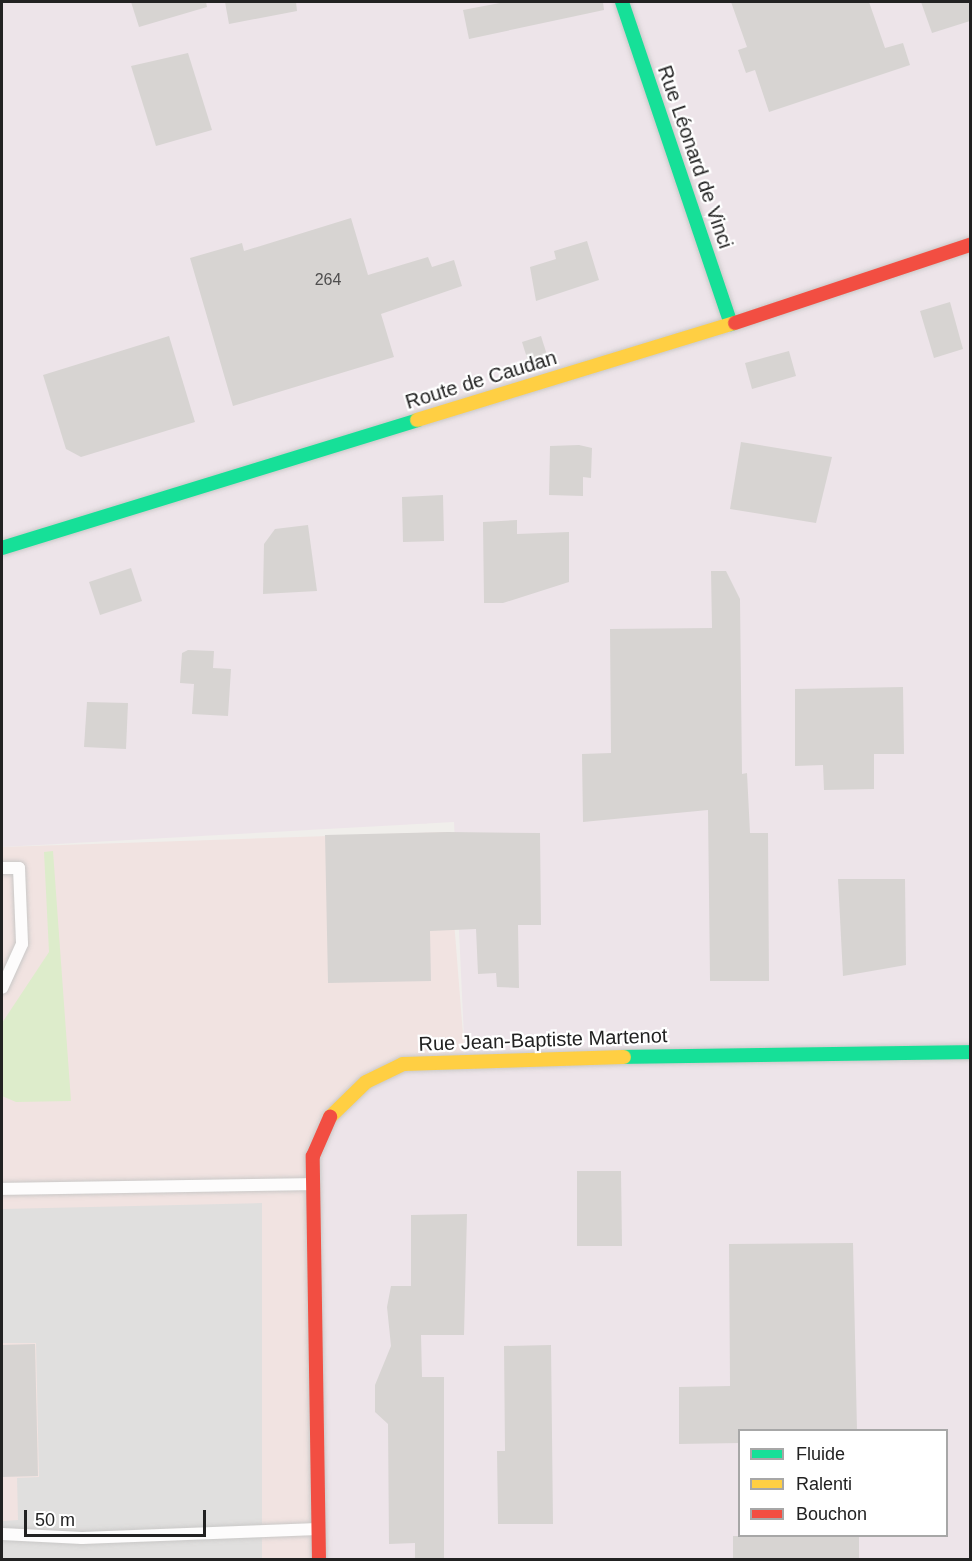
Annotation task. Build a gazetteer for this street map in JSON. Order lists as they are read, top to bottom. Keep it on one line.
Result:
{"streets":{"street":["Rue Léonard de Vinci","Route de Caudan","Rue Jean-Baptiste Martenot"]},"crossings":[["Rue Léonard de Vinci","Route de Caudan"]],"house_numbers":["264"],"legend":["Fluide","Ralenti","Bouchon"],"scale_bar":"50 m"}
